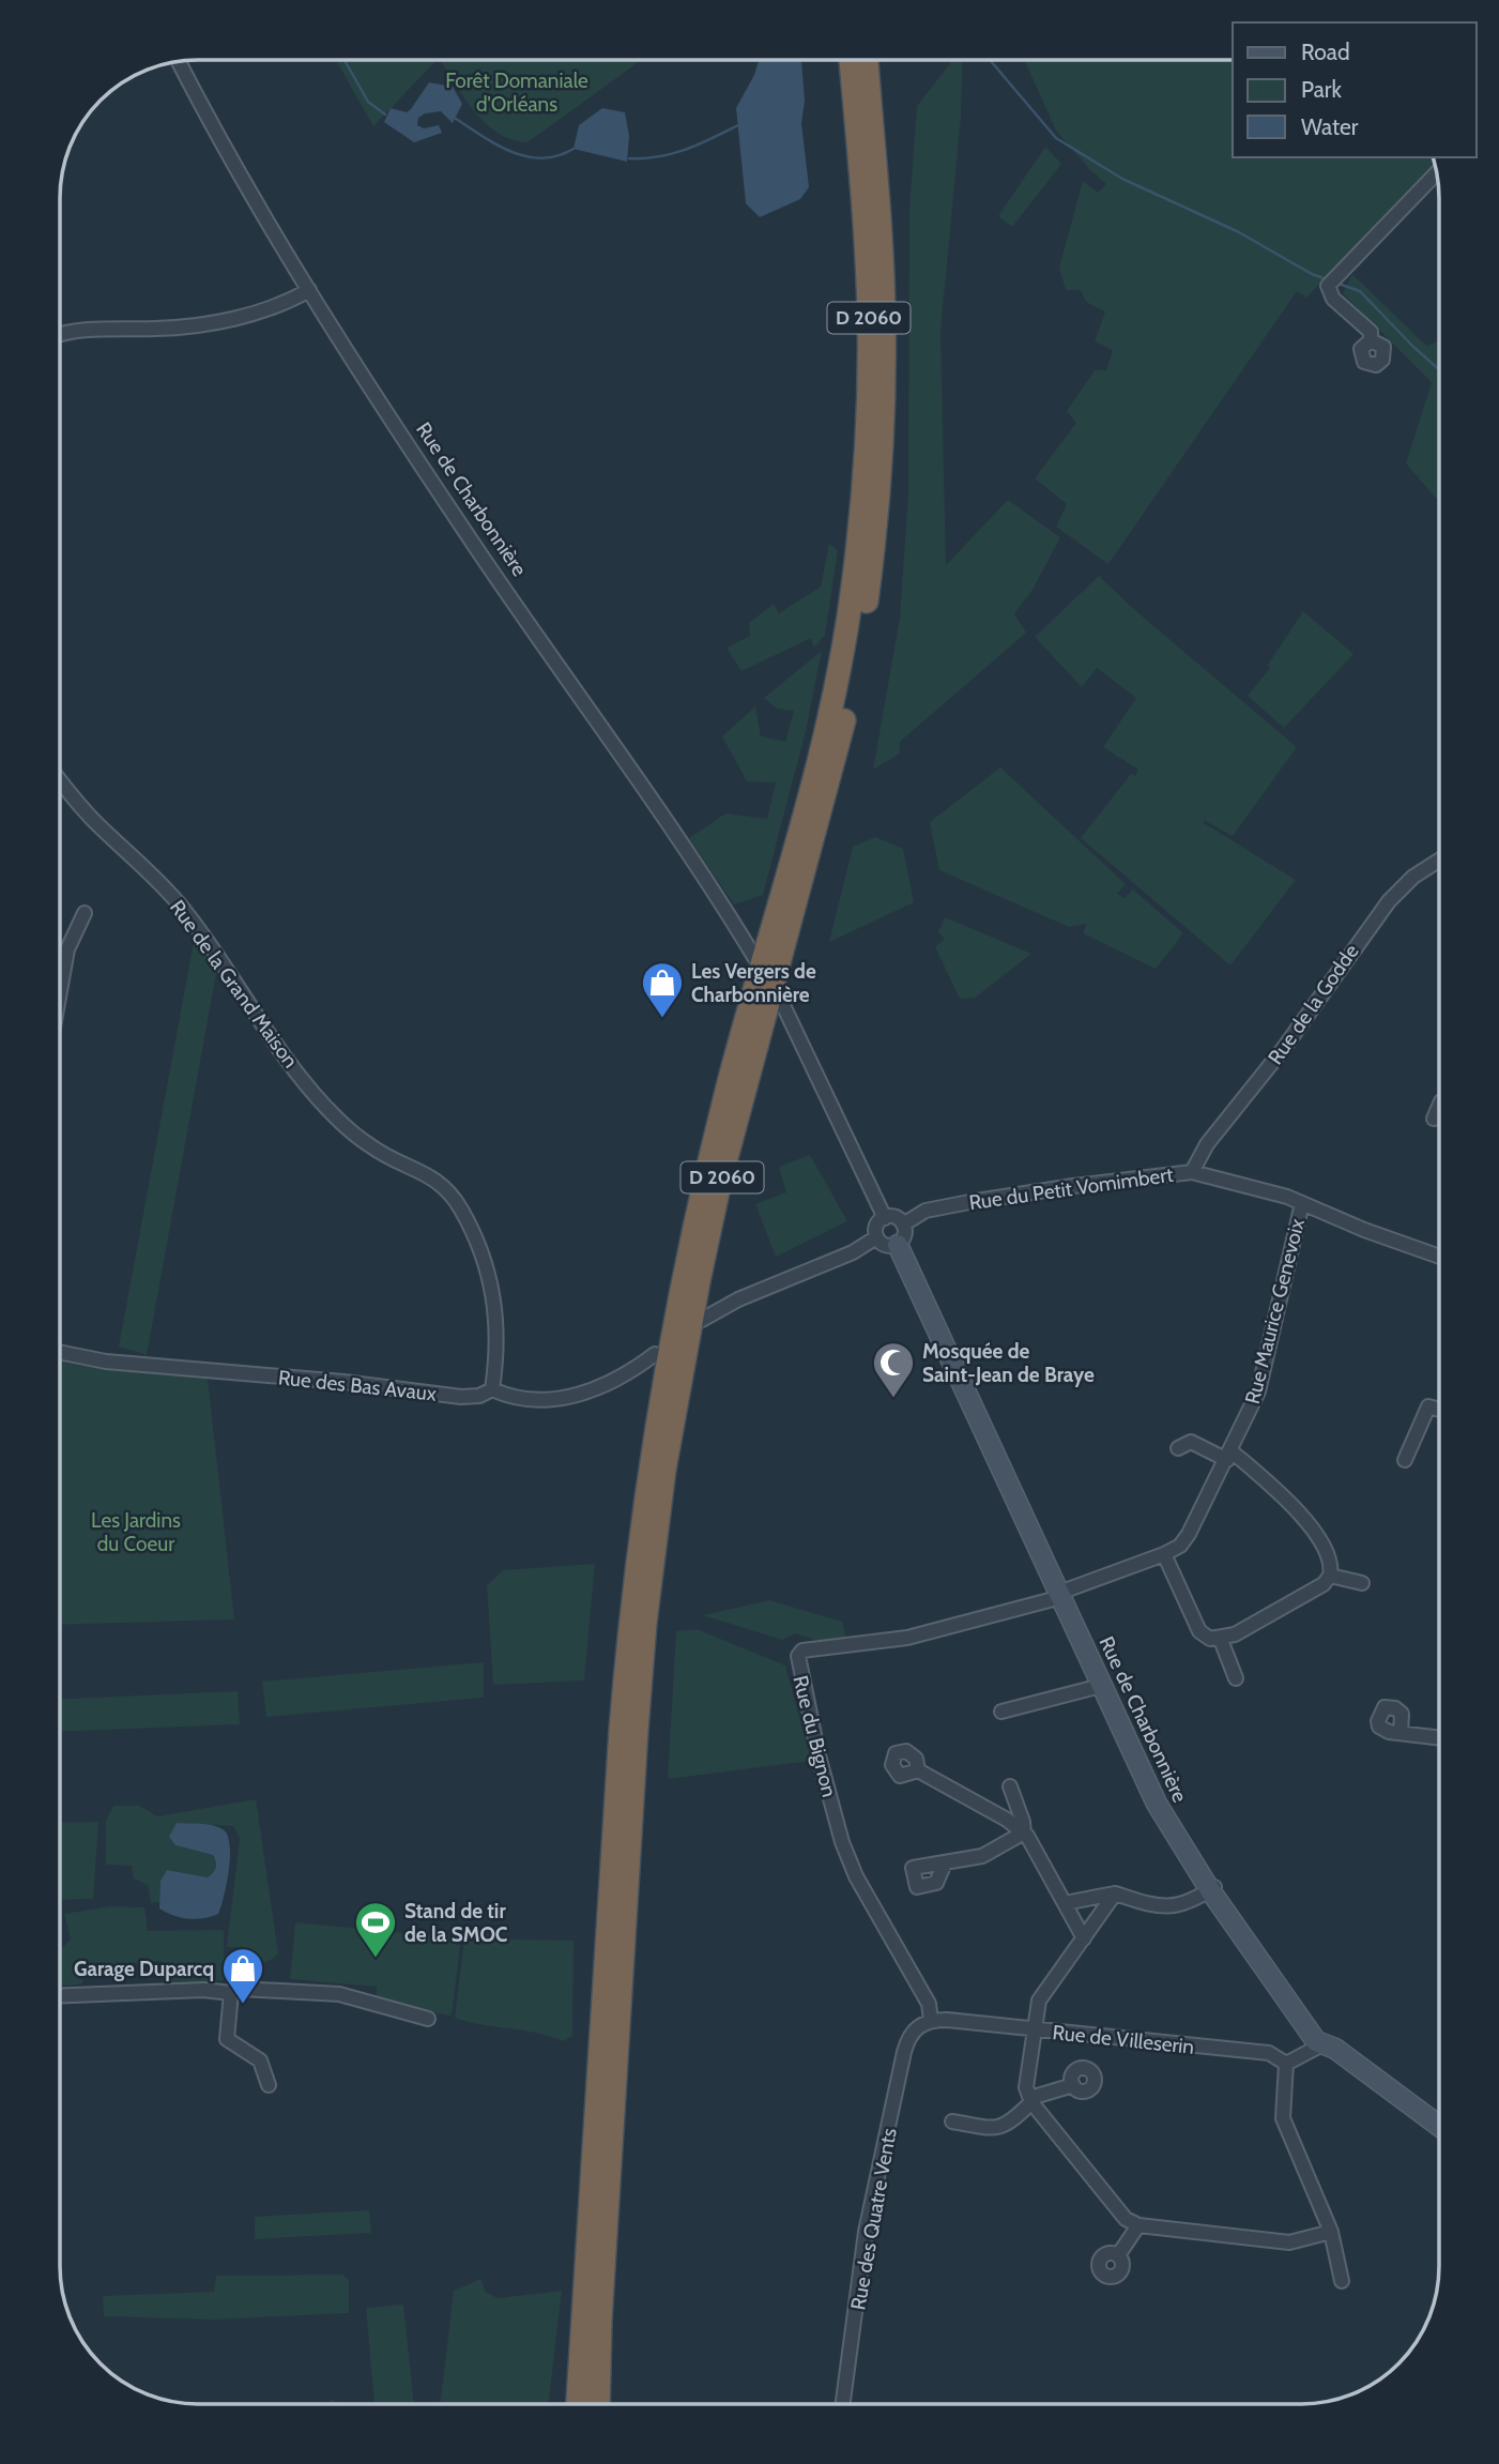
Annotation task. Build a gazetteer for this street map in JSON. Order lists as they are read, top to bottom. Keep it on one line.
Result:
{"streets":{"highway":["D 2060"],"street":["Rue de Charbonnière","Rue de la Grand Maison","Rue de la Godde","Rue du Petit Vomimbert","Rue Maurice Genevoix","Rue des Bas Avaux","Rue du Bignon","Rue de Villeserin","Rue des Quatre Vents"]},"crossings":[["Rue de Charbonnière","Rue du Petit Vomimbert"],["Rue de Charbonnière","Rue Maurice Genevoix"],["Rue de Charbonnière","Rue du Bignon"],["Rue de la Grand Maison","Rue des Bas Avaux"],["Rue de la Godde","Rue du Petit Vomimbert"],["Rue du Petit Vomimbert","Rue Maurice Genevoix"],["Rue Maurice Genevoix","Rue du Bignon"],["Rue du Bignon","Rue de Villeserin"],["Rue du Bignon","Rue des Quatre Vents"],["Rue de Villeserin","Rue des Quatre Vents"]],"parks":["Forêt Domaniale d'Orléans","Les Jardins du Coeur"],"places":{"shop":["Les Vergers de Charbonnière","Garage Duparcq"],"mosque":["Mosquée de Saint-Jean de Braye"],"sports":["Stand de tir de la SMOC"]},"legend":["Road","Park","Water"]}
